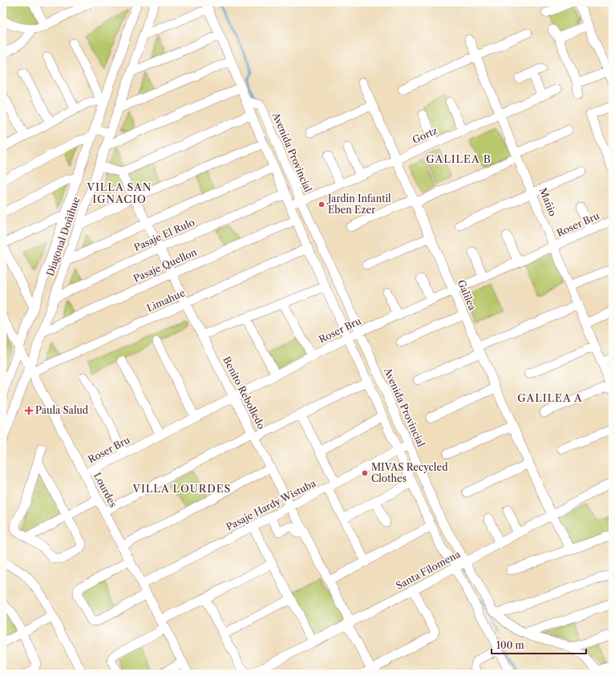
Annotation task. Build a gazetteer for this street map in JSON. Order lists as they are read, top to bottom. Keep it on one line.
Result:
{"streets":{"street":["Gortz","Avenida Provincial","Mañio","Roser Bru","Pasaje El Rulo","Diagonal Doñihue","Pasaje Quellon","Galilea","Limahue","Benito Rebolledo","Lourdes","Pasaje Hardy Wistuba","Santa Filomena"]},"crossings":[["Gortz","Avenida Provincial"],["Gortz","Mañio"],["Gortz","Galilea"],["Avenida Provincial","Roser Bru"],["Avenida Provincial","Pasaje El Rulo"],["Avenida Provincial","Pasaje Quellon"],["Avenida Provincial","Limahue"],["Avenida Provincial","Pasaje Hardy Wistuba"],["Avenida Provincial","Santa Filomena"],["Mañio","Roser Bru"],["Roser Bru","Galilea"],["Roser Bru","Benito Rebolledo"],["Roser Bru","Lourdes"],["Pasaje El Rulo","Diagonal Doñihue"],["Pasaje El Rulo","Benito Rebolledo"],["Diagonal Doñihue","Pasaje Quellon"],["Diagonal Doñihue","Limahue"],["Diagonal Doñihue","Lourdes"],["Pasaje Quellon","Benito Rebolledo"],["Galilea","Santa Filomena"],["Limahue","Benito Rebolledo"],["Limahue","Lourdes"],["Benito Rebolledo","Pasaje Hardy Wistuba"],["Benito Rebolledo","Santa Filomena"],["Lourdes","Pasaje Hardy Wistuba"]],"districts":["GALILEA B","VILLA SAN IGNACIO","GALILEA A","VILLA LOURDES"],"places":{"other":["Jardín Infantil Eben Ezer","MIVAS Recycled Clothes"],"health":["Paula Salud"]},"scale_bar":"100 m"}
